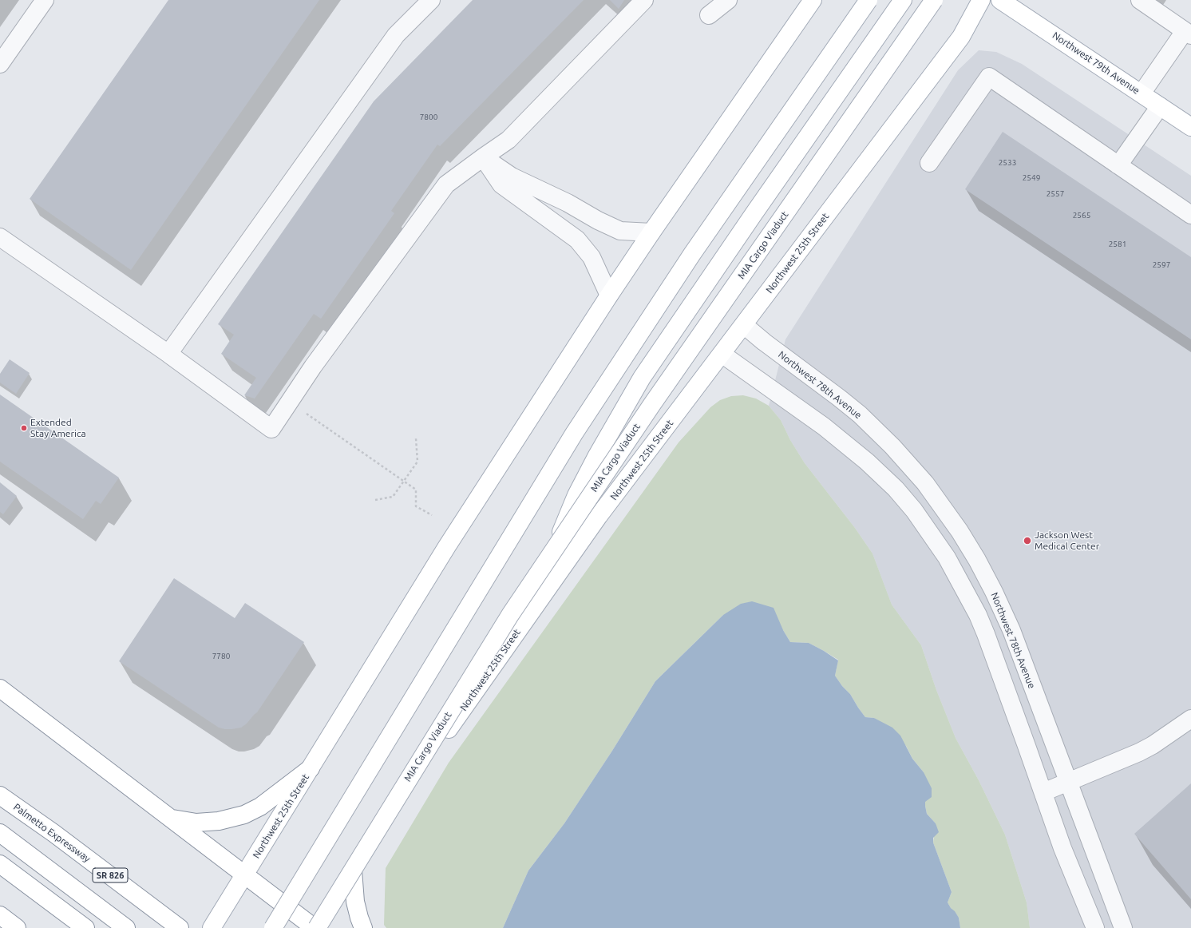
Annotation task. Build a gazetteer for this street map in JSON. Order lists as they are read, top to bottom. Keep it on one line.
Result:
{"streets":{"main road":["Northwest 79th Avenue","MIA Cargo Viaduct","Northwest 25th Street","Palmetto Expressway","SR 826"],"lane":["Northwest 78th Avenue"]},"crossings":[["MIA Cargo Viaduct","Northwest 25th Street"],["Northwest 25th Street","Northwest 78th Avenue"]],"places":["Extended Stay America","Jackson West Medical Center"],"house_numbers":["7800","2533","2549","2557","2565","2581","2597","7780"]}
